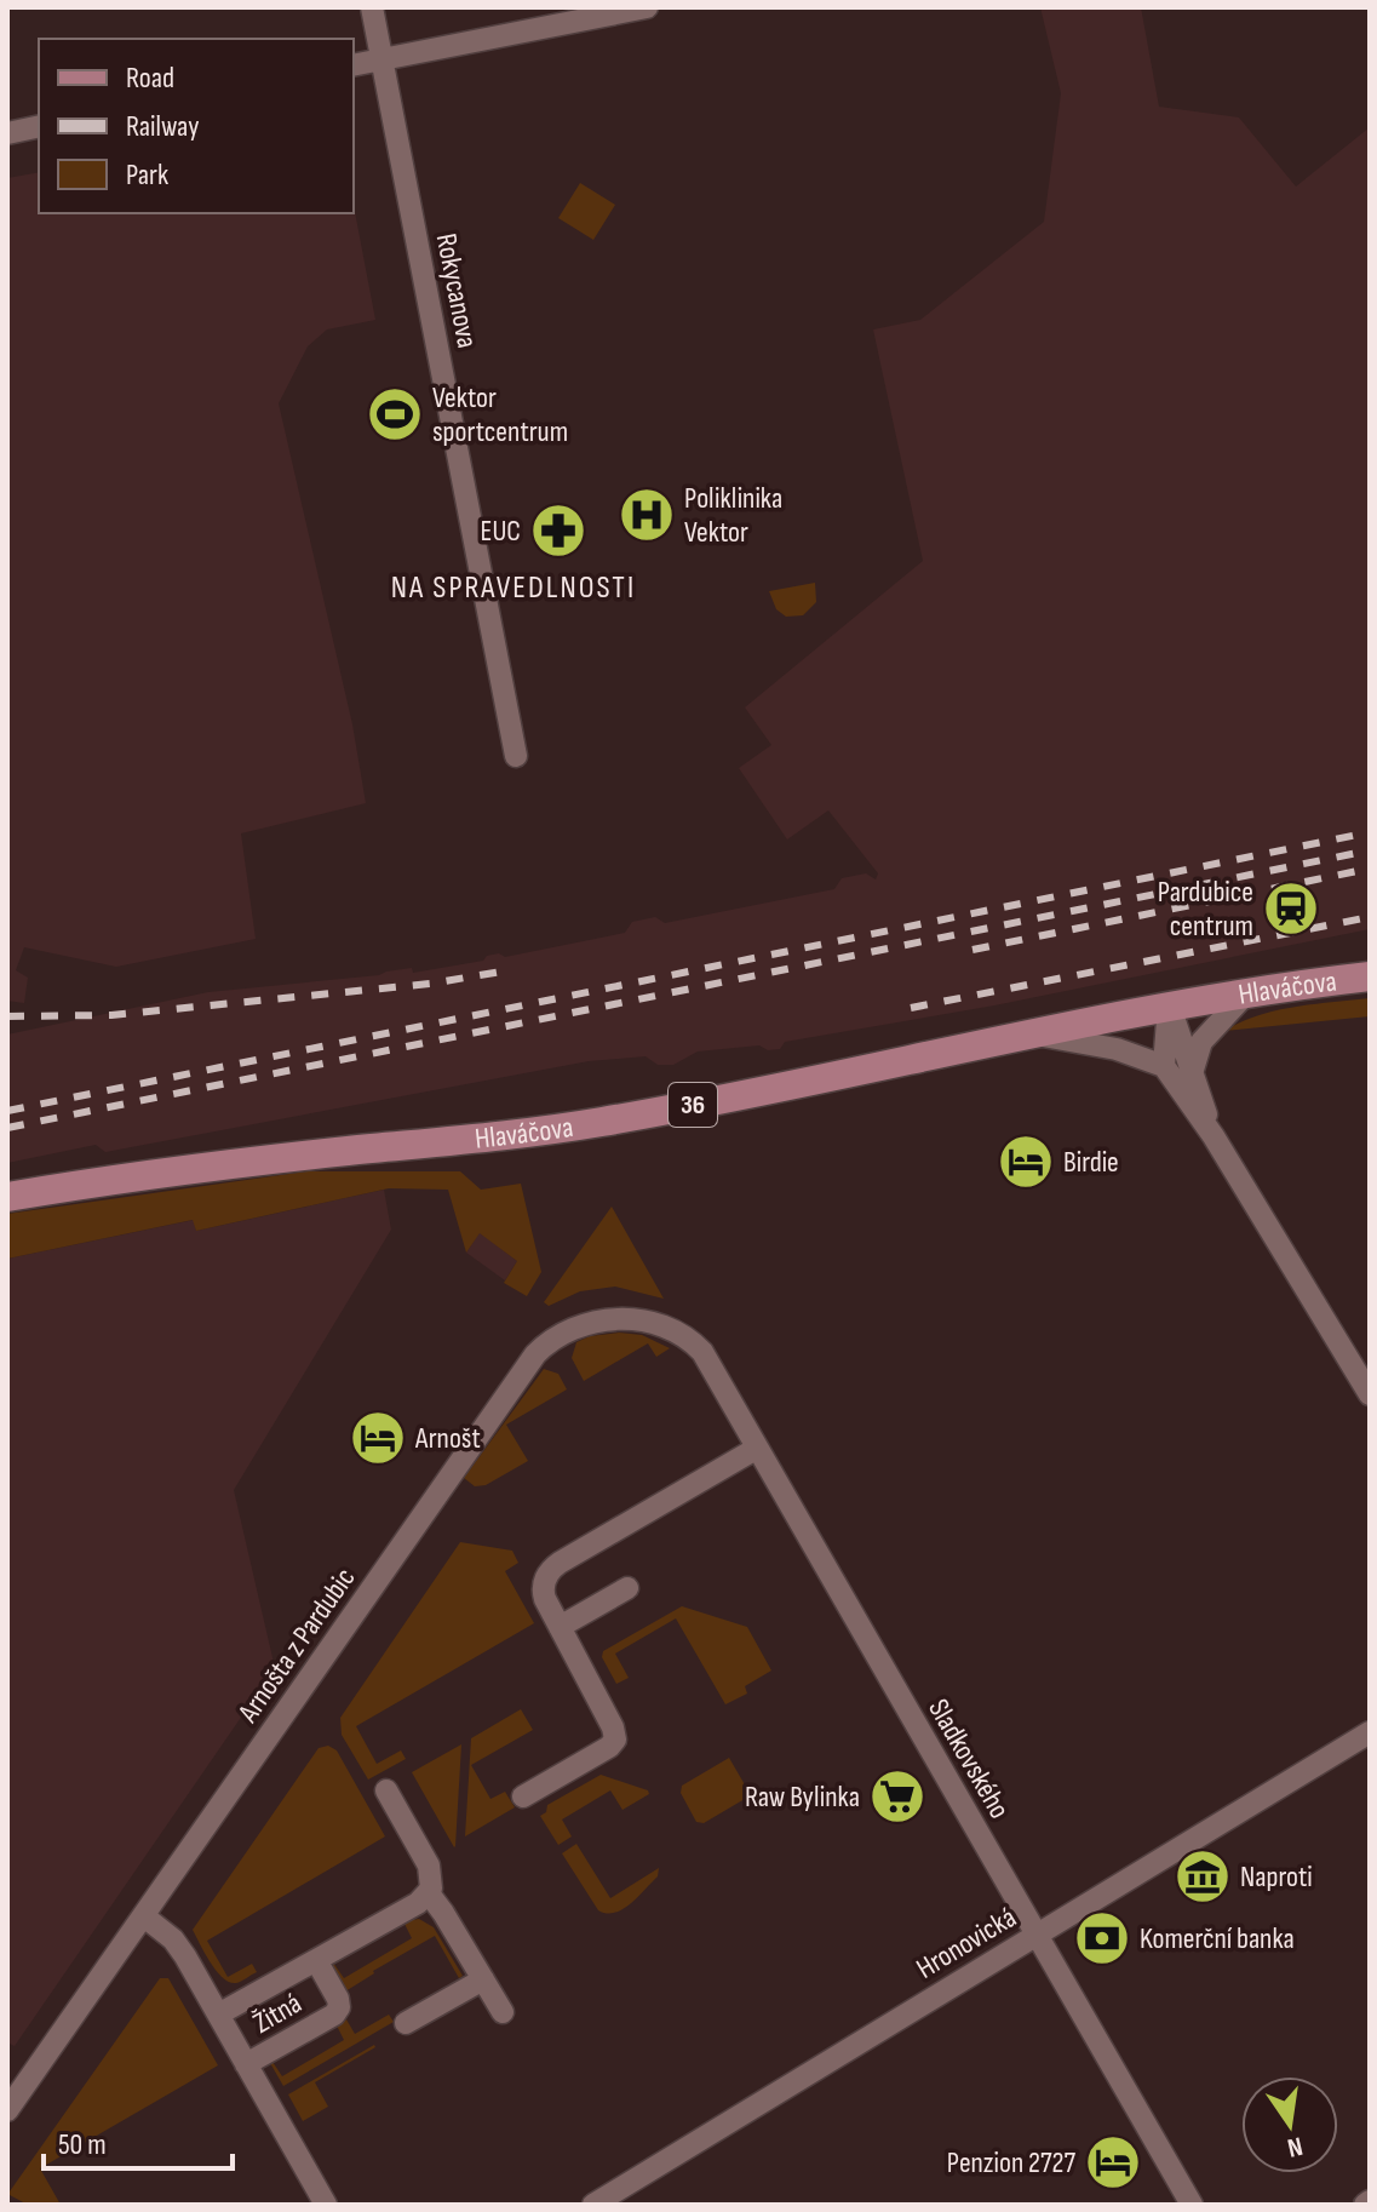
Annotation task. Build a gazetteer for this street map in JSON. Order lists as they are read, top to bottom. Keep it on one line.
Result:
{"streets":{"main road":["Hlaváčova","36"],"street":["Rokycanova","Arnošta z Pardubic","Sladkovského","Hronovická","Žitná"]},"crossings":[["Arnošta z Pardubic","Sladkovského"],["Arnošta z Pardubic","Žitná"],["Sladkovského","Hronovická"]],"districts":["NA SPRAVEDLNOSTI"],"places":{"sports":["Vektor sportcentrum"],"hospital":["Poliklinika Vektor"],"pharmacy":["EUC"],"station":["Pardubice centrum"],"hotel":["Birdie","Arnošt","Penzion 2727"],"supermarket":["Raw Bylinka"],"museum":["Naproti"],"bank":["Komerční banka"]},"legend":["Road","Railway","Park"],"scale_bar":"50 m","north":"bottom"}
